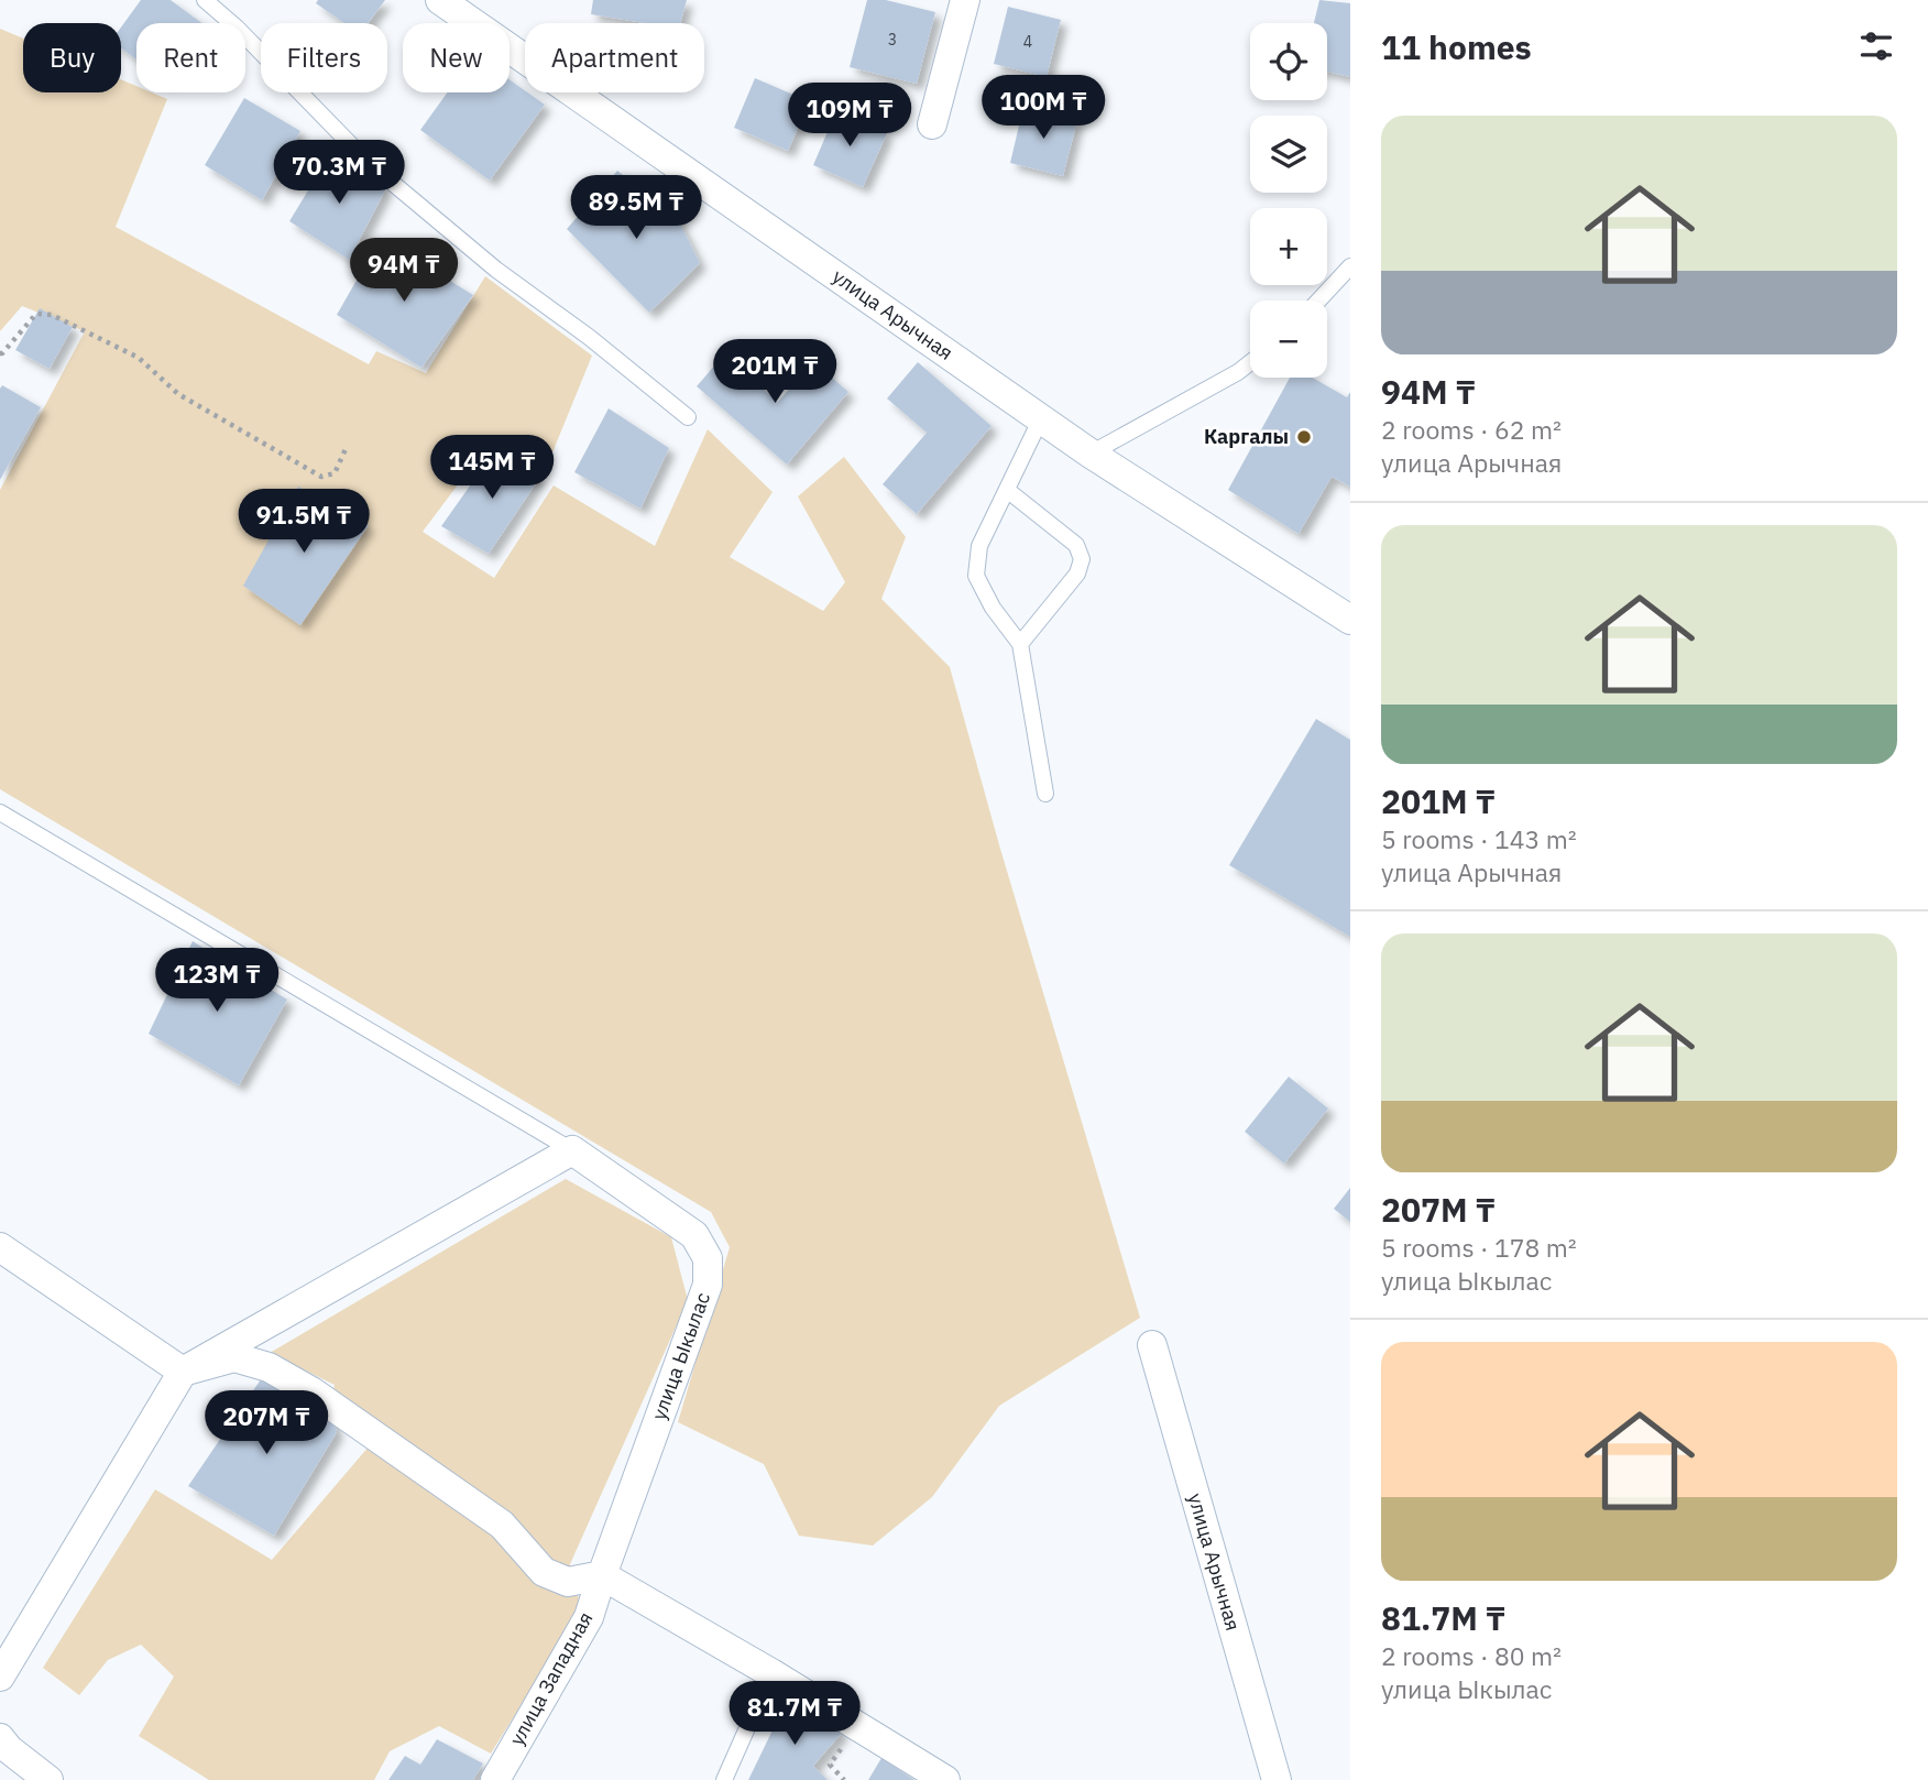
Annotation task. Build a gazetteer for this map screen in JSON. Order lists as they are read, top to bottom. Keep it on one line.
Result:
{"streets":{"street":["улица Арычная","улица Ыкылас","улица Западная"]},"crossings":[["улица Ыкылас","улица Западная"]],"places":["Каргалы"],"house_numbers":["3","4"],"page":{"heading":"11 homes","map_buttons":["+","−"],"chip":["Buy","Rent","Filters","New","Apartment"],"price":["100M ₸","109M ₸","70.3M ₸","89.5M ₸","94M ₸","201M ₸","145M ₸","91.5M ₸","123M ₸","207M ₸","81.7M ₸"],"list":[{"name":"94M ₸","note":"2 rooms · 62 m² · улица Арычная"},{"name":"201M ₸","note":"5 rooms · 143 m² · улица Арычная"},{"name":"207M ₸","note":"5 rooms · 178 m² · улица Ыкылас"},{"name":"81.7M ₸","note":"2 rooms · 80 m² · улица Ыкылас"}]}}
